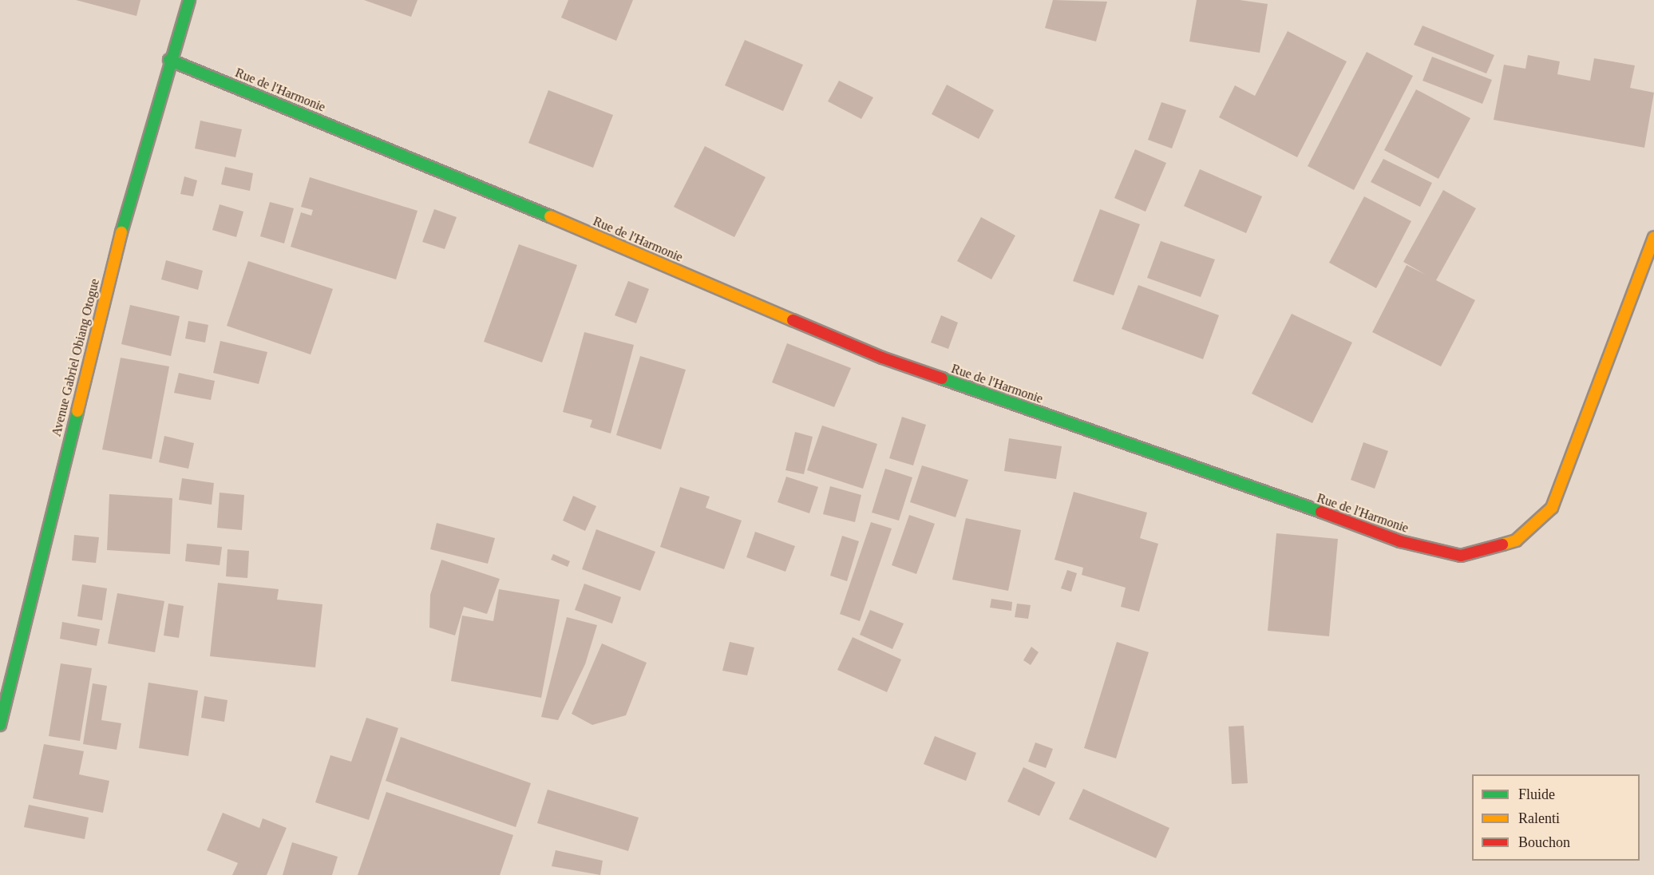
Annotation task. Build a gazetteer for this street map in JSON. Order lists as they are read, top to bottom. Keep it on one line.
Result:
{"streets":{"street":["Rue de l'Harmonie","Avenue Gabriel Obiang Otogue"]},"crossings":[["Rue de l'Harmonie","Avenue Gabriel Obiang Otogue"]],"legend":["Fluide","Ralenti","Bouchon"]}
